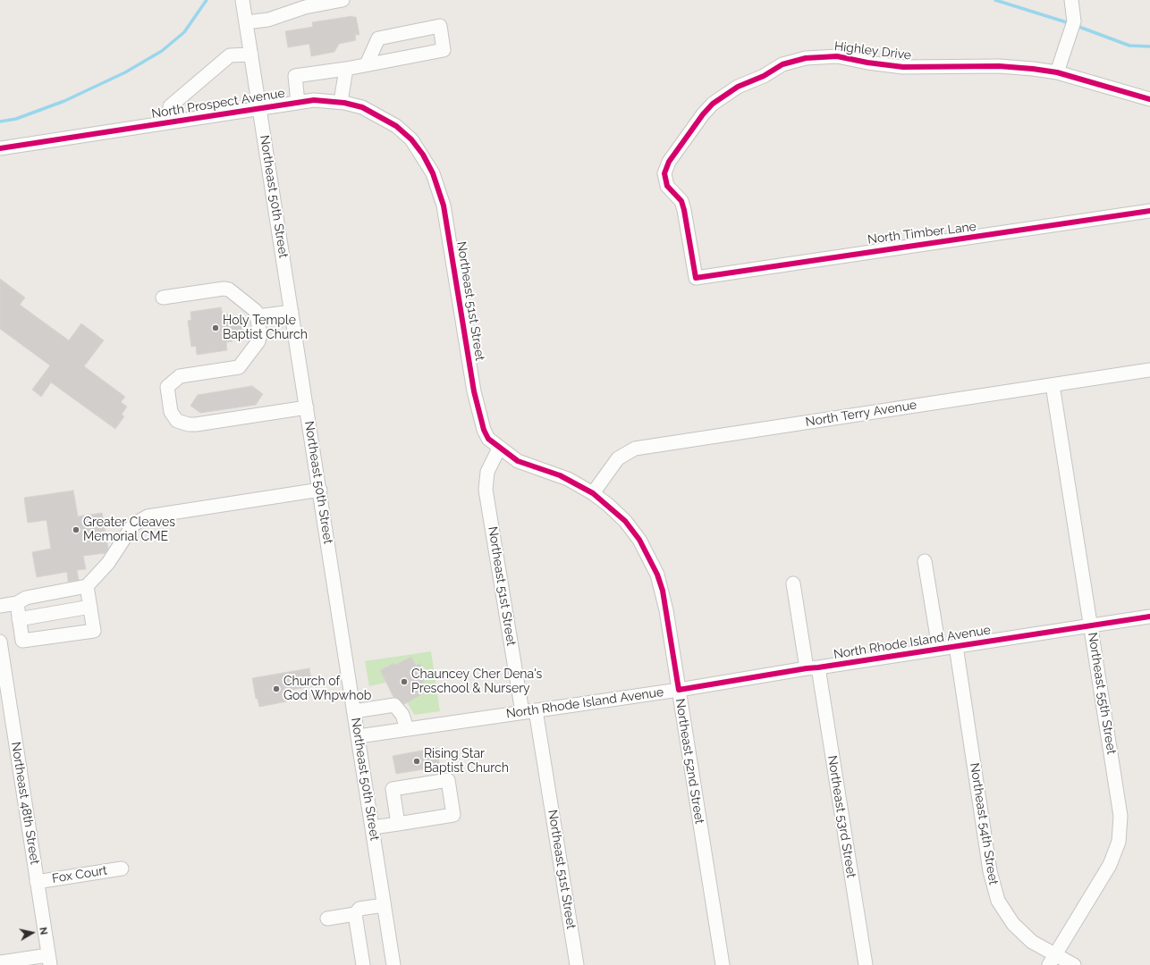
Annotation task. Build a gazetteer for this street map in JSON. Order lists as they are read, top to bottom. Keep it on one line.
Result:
{"streets":{"street":["Highley Drive","North Prospect Avenue","Northeast 50th Street","North Timber Lane","Northeast 51st Street","North Terry Avenue","North Rhode Island Avenue","Northeast 55th Street","Northeast 52nd Street","Northeast 48th Street","Northeast 53rd Street","Northeast 54th Street","Fox Court"]},"crossings":[["Highley Drive","North Timber Lane"],["North Prospect Avenue","Northeast 50th Street"],["North Prospect Avenue","Northeast 51st Street"],["Northeast 50th Street","North Rhode Island Avenue"],["Northeast 51st Street","North Rhode Island Avenue"],["Northeast 51st Street","Northeast 52nd Street"],["North Terry Avenue","Northeast 55th Street"],["North Terry Avenue","Northeast 52nd Street"],["North Rhode Island Avenue","Northeast 55th Street"],["North Rhode Island Avenue","Northeast 52nd Street"],["North Rhode Island Avenue","Northeast 53rd Street"],["North Rhode Island Avenue","Northeast 54th Street"],["Northeast 55th Street","Northeast 54th Street"],["Northeast 48th Street","Fox Court"]],"places":["Holy Temple Baptist Church","Greater Cleaves Memorial CME","Chauncey Cher Dena's Preschool & Nursery","Church of God Whpwhob","Rising Star Baptist Church"],"north":"right"}
